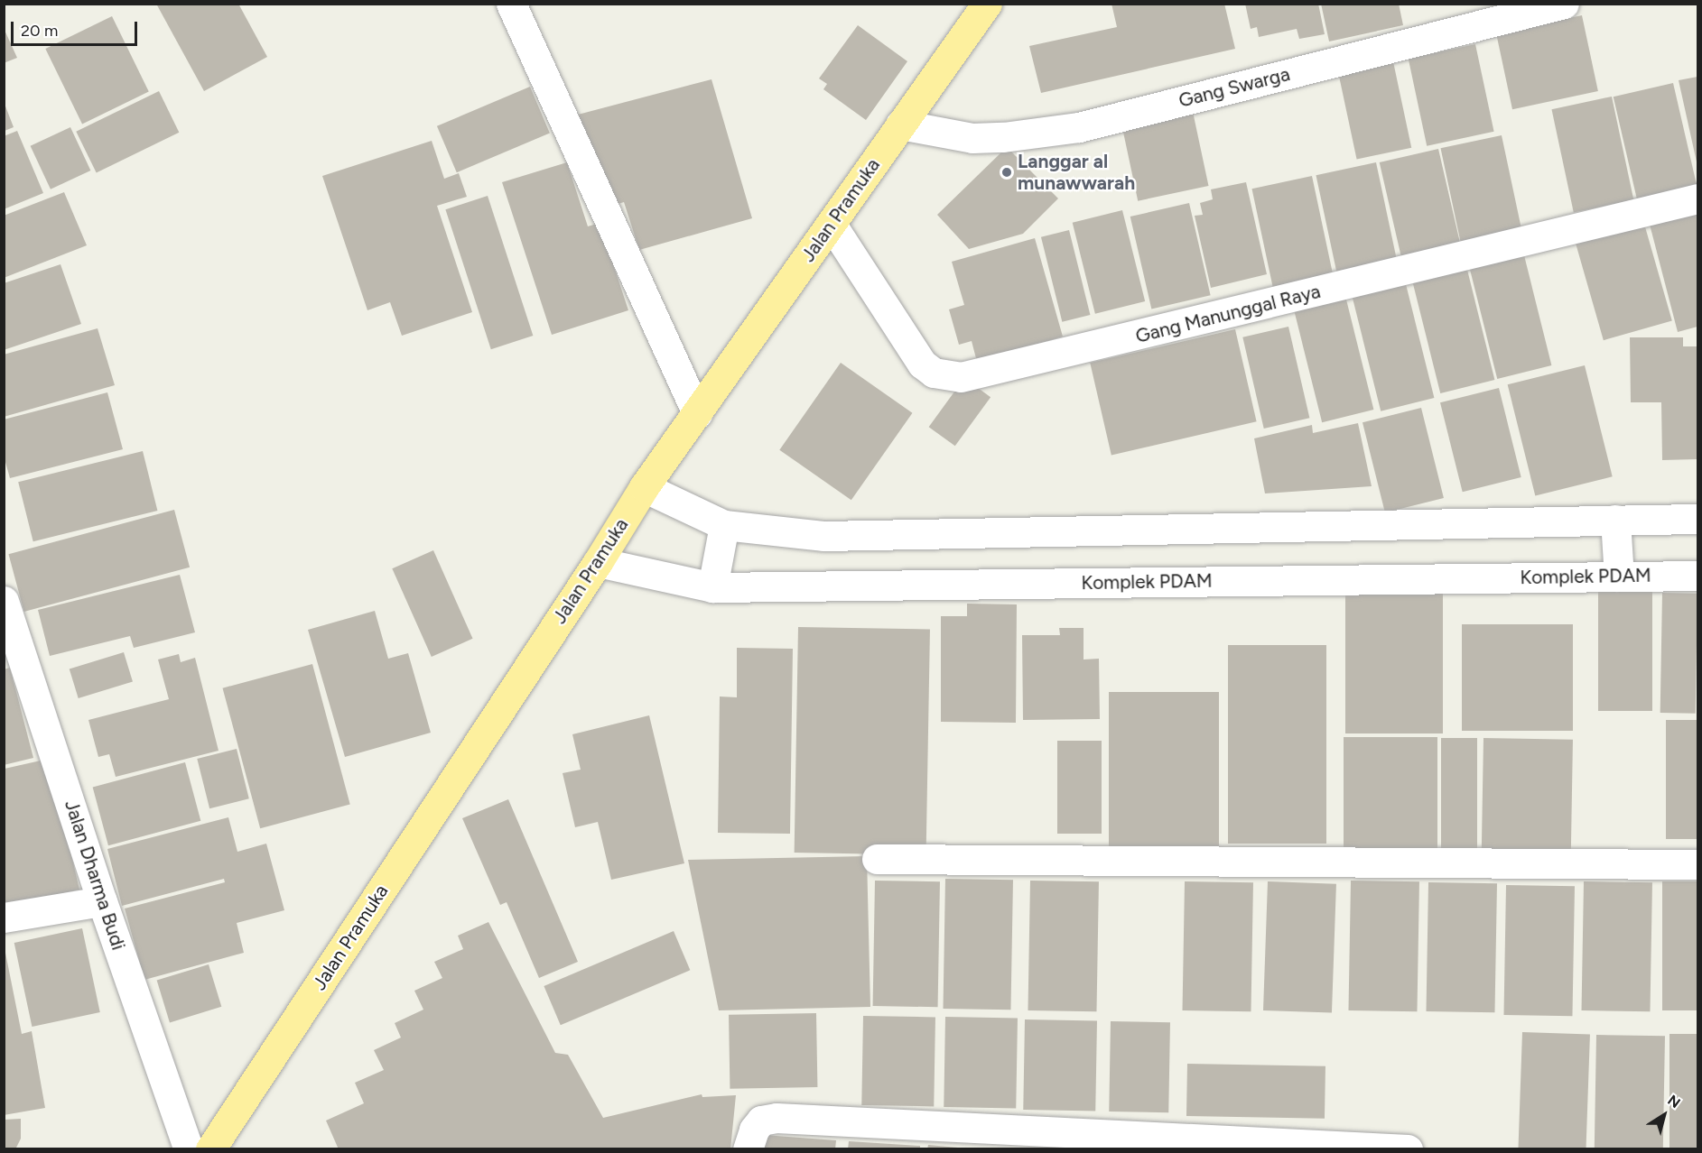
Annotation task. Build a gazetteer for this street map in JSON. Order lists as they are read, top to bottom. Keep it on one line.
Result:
{"streets":{"main road":["Jalan Pramuka"],"street":["Gang Swarga","Gang Manunggal Raya","Komplek PDAM","Jalan Dharma Budi"]},"crossings":[["Gang Swarga","Jalan Pramuka"],["Jalan Pramuka","Gang Manunggal Raya"],["Jalan Pramuka","Komplek PDAM"]],"places":["Langgar al munawwarah"],"scale_bar":"20 m","north":"top right"}
